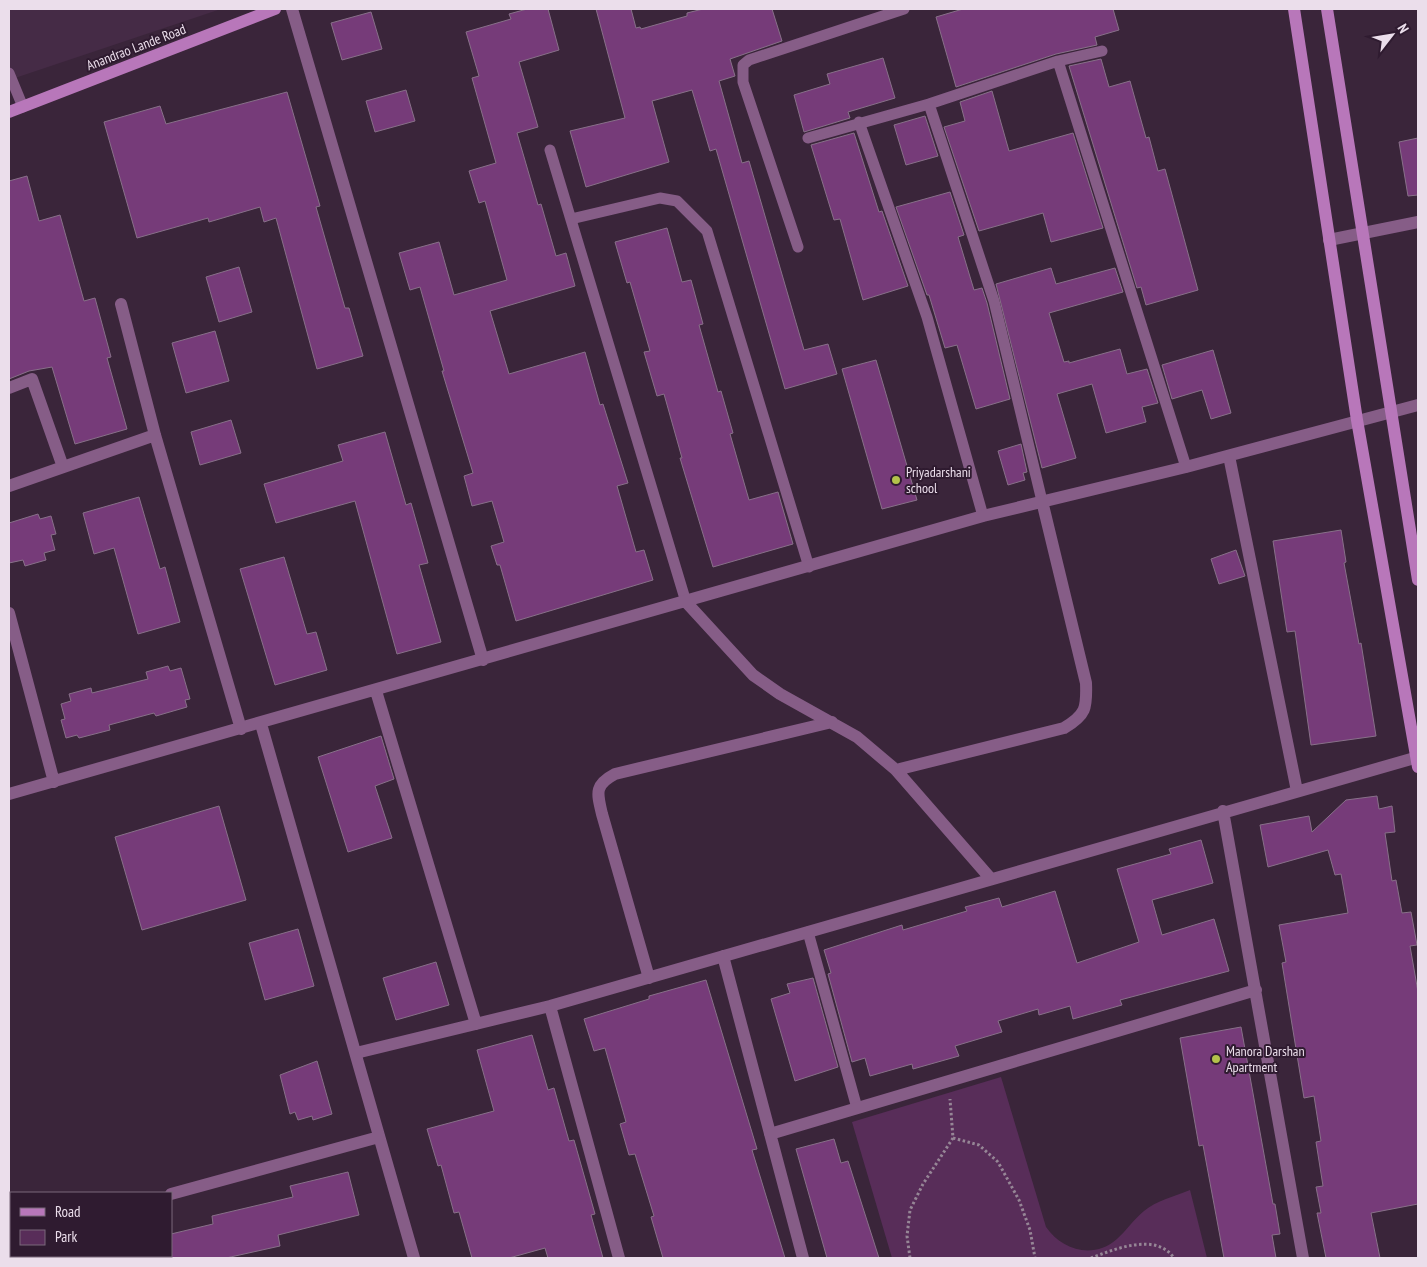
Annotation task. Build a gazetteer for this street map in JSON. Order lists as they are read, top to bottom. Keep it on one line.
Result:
{"streets":{"main road":["Anandrao Lande Road"]},"places":["Priyadarshani school","Manora Darshan Apartment"],"legend":["Road","Park"],"north":"top right"}
